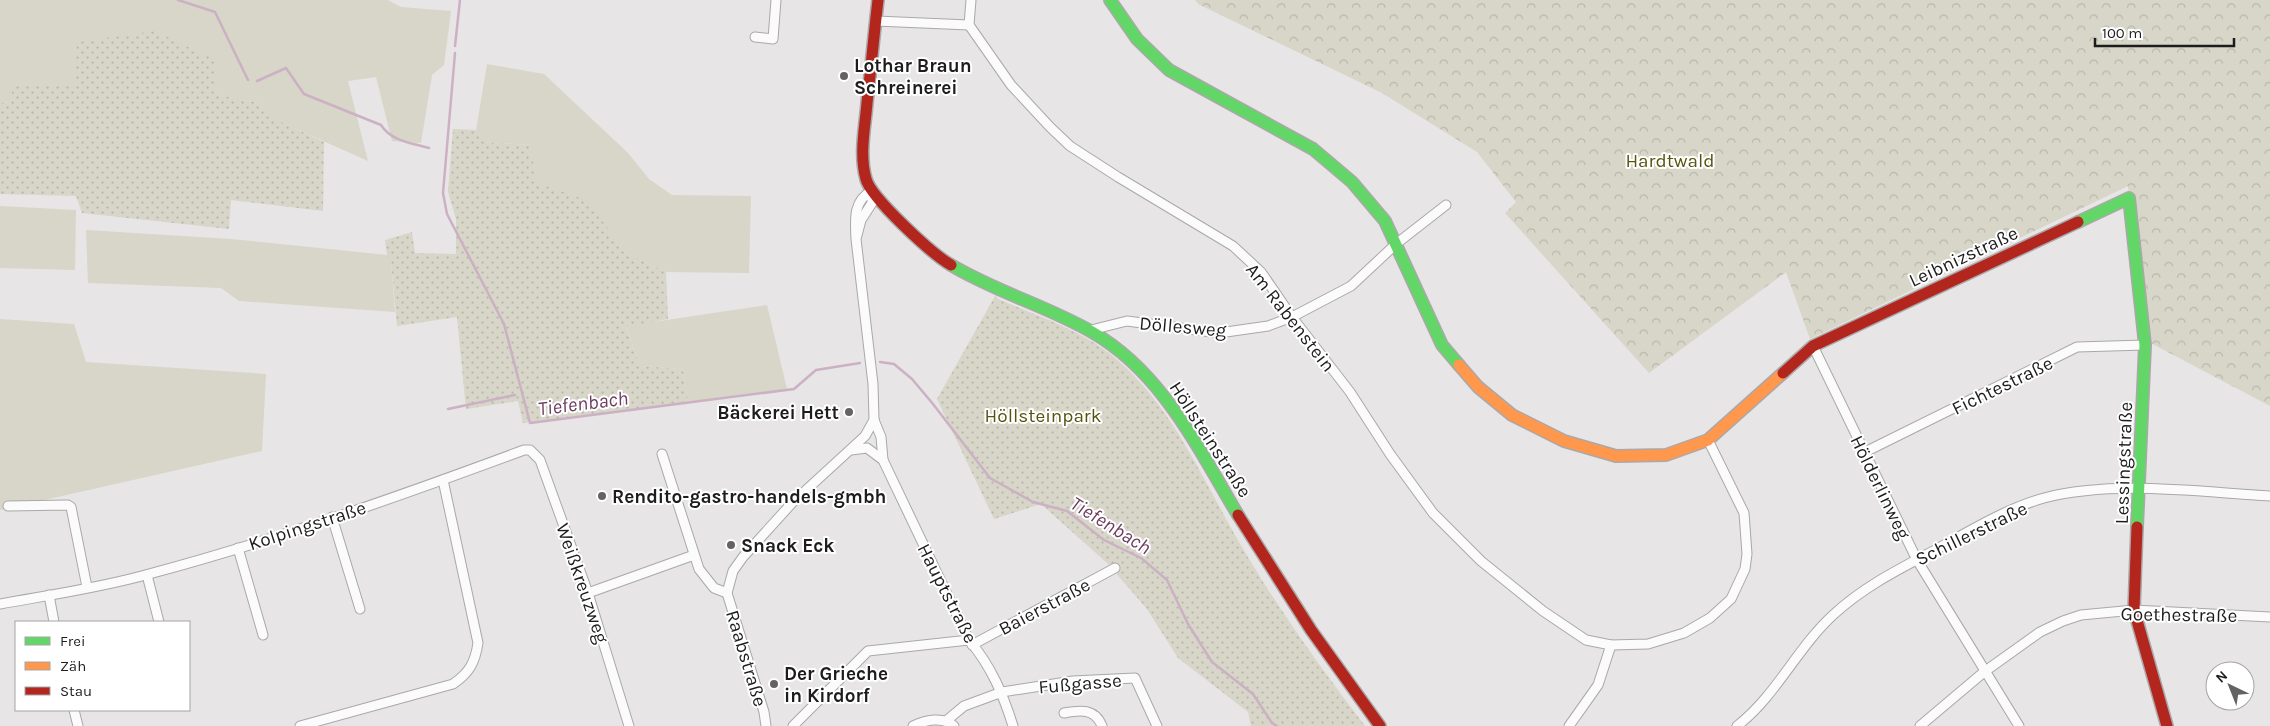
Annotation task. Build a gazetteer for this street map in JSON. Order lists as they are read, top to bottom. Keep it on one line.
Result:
{"streets":{"street":["Leibnizstraße","Am Rabenstein","Döllesweg","Fichtestraße","Höllsteinstraße","Lessingstraße","Hölderlinweg","Kolpingstraße","Schillerstraße","Weißkreuzweg","Hauptstraße","Baierstraße","Goethestraße","Raabstraße","Fußgasse"]},"crossings":[["Leibnizstraße","Am Rabenstein"],["Leibnizstraße","Lessingstraße"],["Leibnizstraße","Hölderlinweg"],["Am Rabenstein","Döllesweg"],["Döllesweg","Höllsteinstraße"],["Fichtestraße","Lessingstraße"],["Fichtestraße","Hölderlinweg"],["Lessingstraße","Schillerstraße"],["Lessingstraße","Goethestraße"],["Hölderlinweg","Schillerstraße"],["Hölderlinweg","Goethestraße"],["Kolpingstraße","Weißkreuzweg"],["Hauptstraße","Baierstraße"],["Hauptstraße","Raabstraße"],["Hauptstraße","Fußgasse"]],"water":["Tiefenbach"],"parks":["Hardtwald","Höllsteinpark"],"places":["Lothar Braun Schreinerei","Bäckerei Hett","Rendito-gastro-handels-gmbh","Snack Eck","Der Grieche in Kirdorf"],"legend":["Frei","Zäh","Stau"],"scale_bar":"100 m","north":"top left"}
